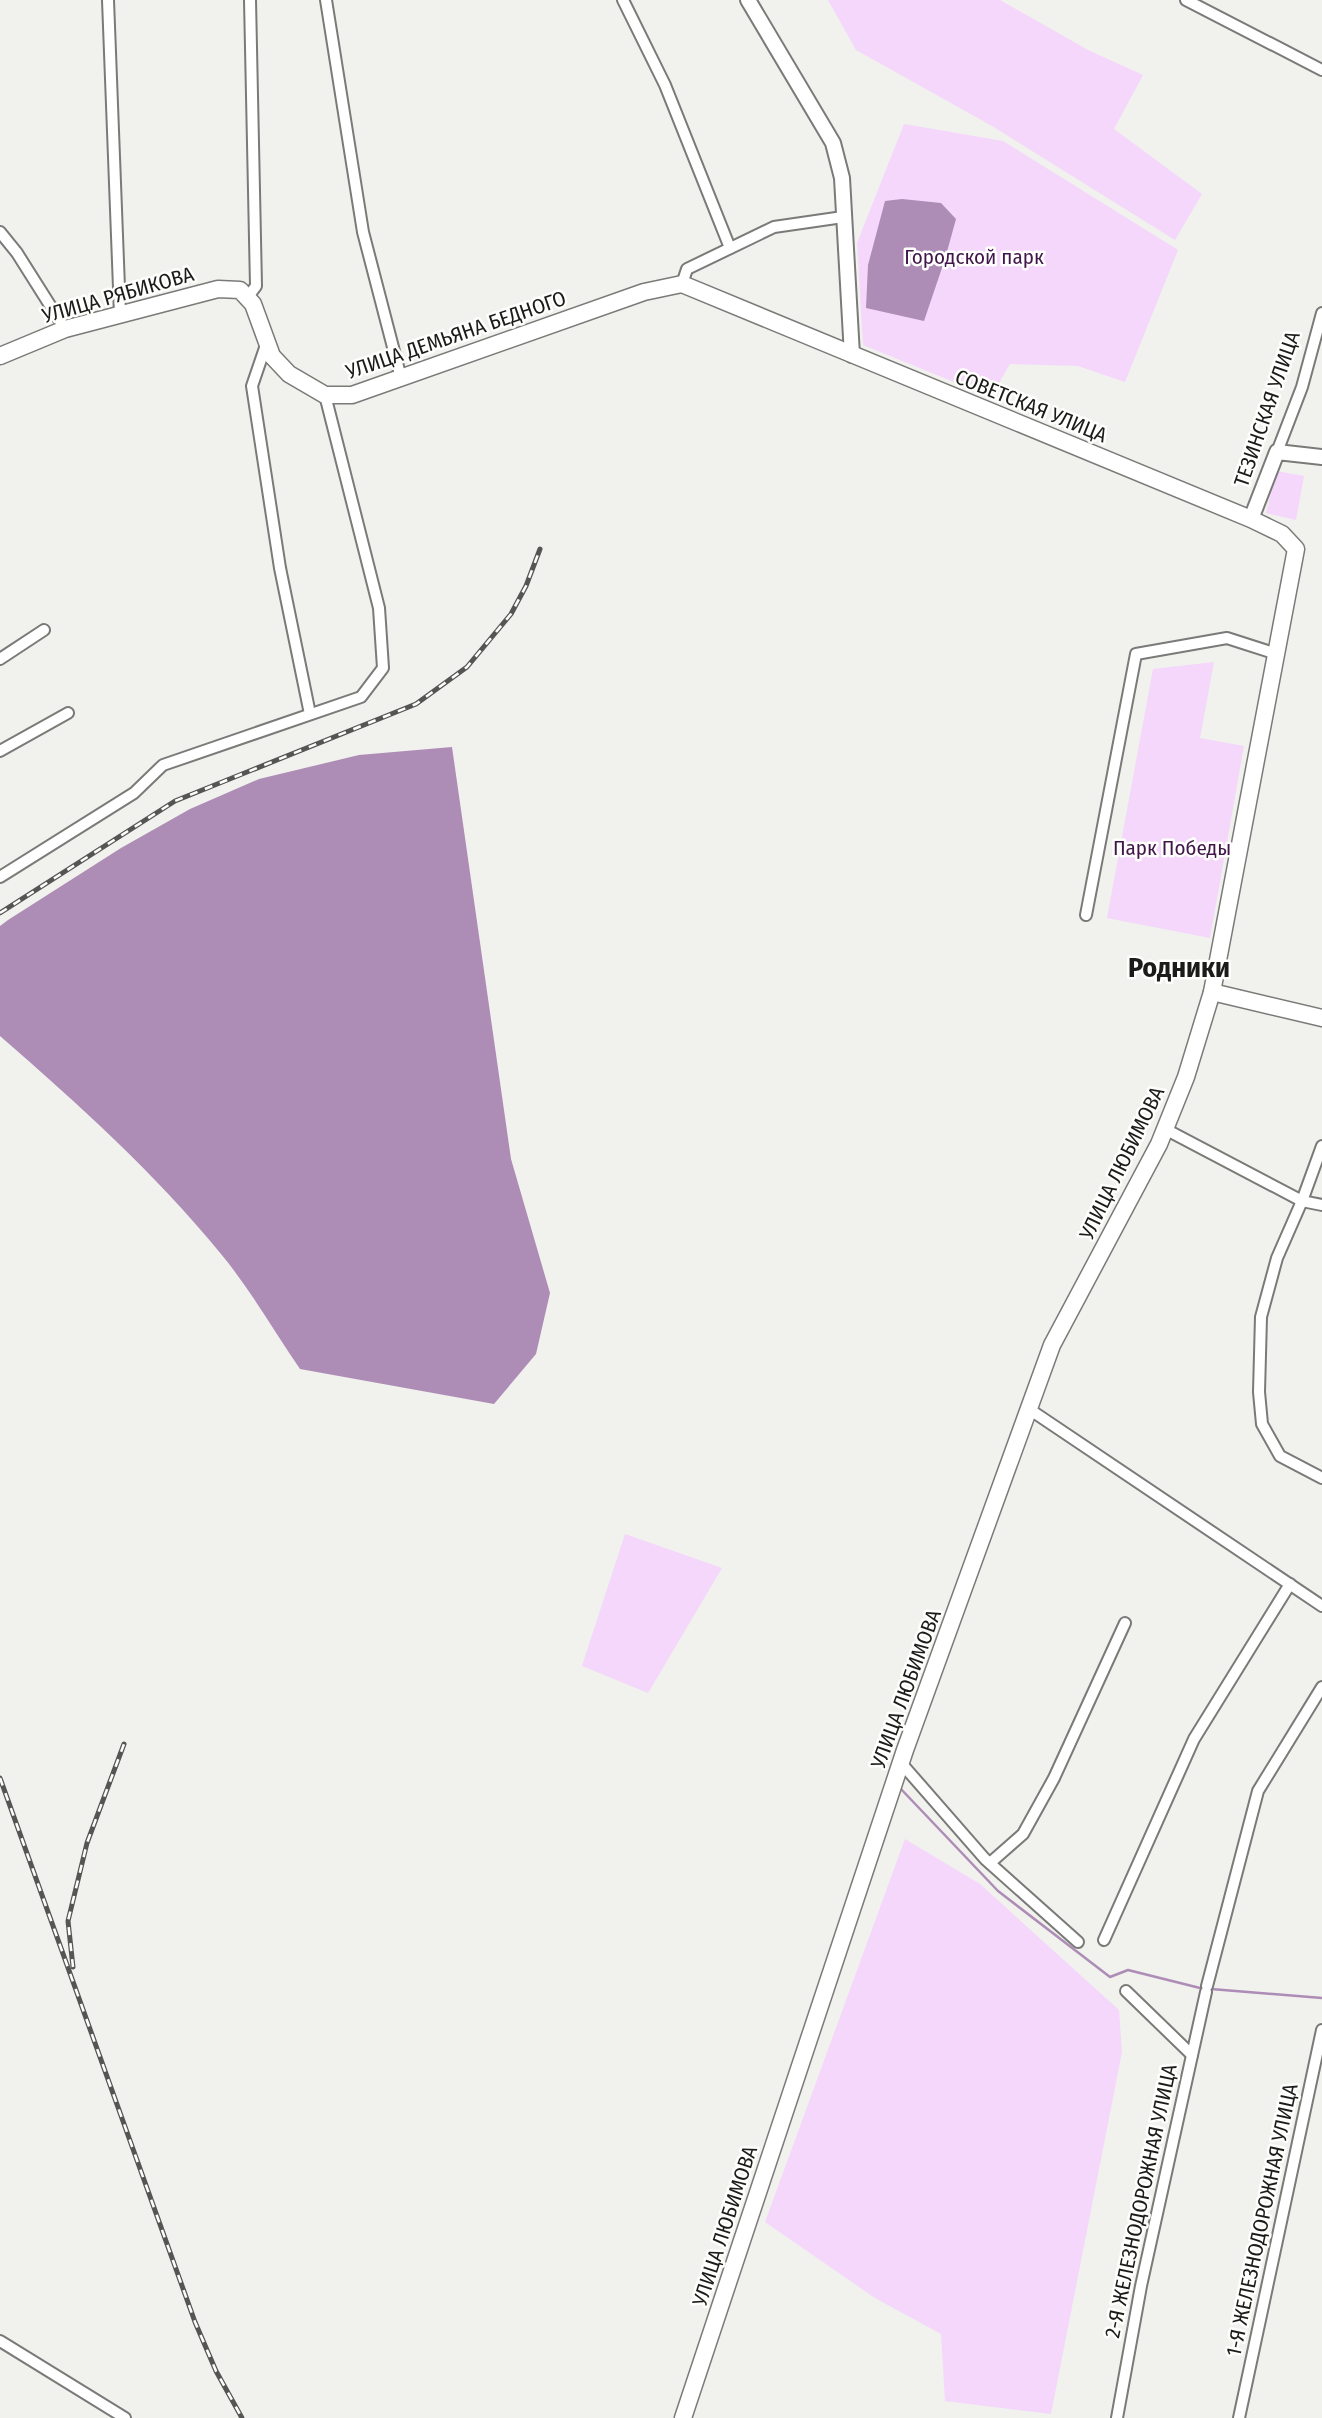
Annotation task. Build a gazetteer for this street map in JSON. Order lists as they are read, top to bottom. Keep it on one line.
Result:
{"streets":{"main road":["УЛИЦА РЯБИКОВА","УЛИЦА ДЕМЬЯНА БЕДНОГО","СОВЕТСКАЯ УЛИЦА","УЛИЦА ЛЮБИМОВА"],"street":["ТЕЗИНСКАЯ УЛИЦА","2-Я ЖЕЛЕЗНОДОРОЖНАЯ УЛИЦА","1-Я ЖЕЛЕЗНОДОРОЖНАЯ УЛИЦА"]},"crossings":[["УЛИЦА РЯБИКОВА","УЛИЦА ДЕМЬЯНА БЕДНОГО"],["УЛИЦА ДЕМЬЯНА БЕДНОГО","СОВЕТСКАЯ УЛИЦА"],["СОВЕТСКАЯ УЛИЦА","ТЕЗИНСКАЯ УЛИЦА"],["СОВЕТСКАЯ УЛИЦА","УЛИЦА ЛЮБИМОВА"]],"districts":["Родники"],"parks":["Городской парк","Парк Победы"]}
